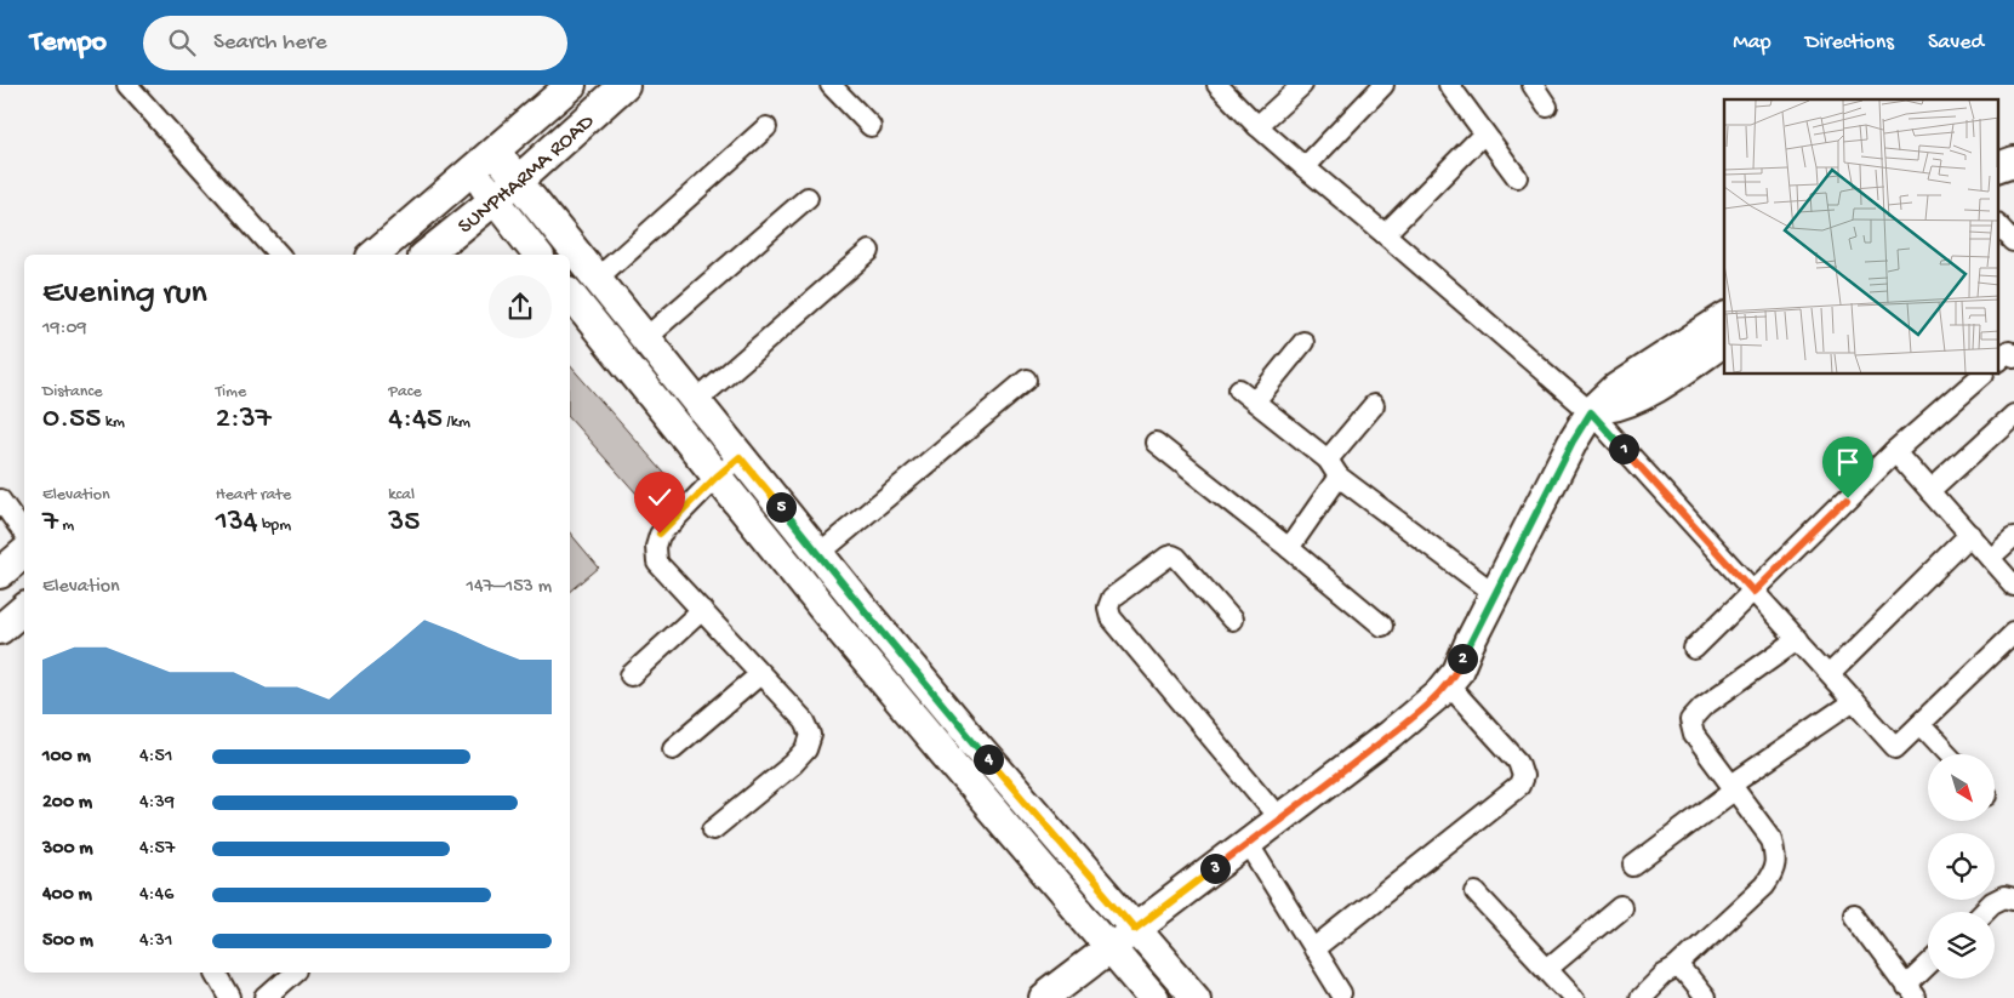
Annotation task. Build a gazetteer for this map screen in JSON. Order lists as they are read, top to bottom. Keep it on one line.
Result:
{"streets":{"street":["SUNPHARMA ROAD"]},"north":"bottom right","page":{"header":"Tempo","search":"Search here","nav":["Map","Directions","Saved"],"heading":["Evening run","19:09"],"stats":[["Distance","0.55 km"],["Time","2:37"],["Pace","4:45 /km"],["Elevation","7 m"],["Heart rate","134 bpm"],["kcal","35"]],"pins":["1","5","2","4","3"],"chart":["Elevation","147–153 m"],"list":[{"name":"100 m","note":"4:51"},{"name":"200 m","note":"4:39"},{"name":"300 m","note":"4:57"},{"name":"400 m","note":"4:46"},{"name":"500 m","note":"4:31"}]}}
